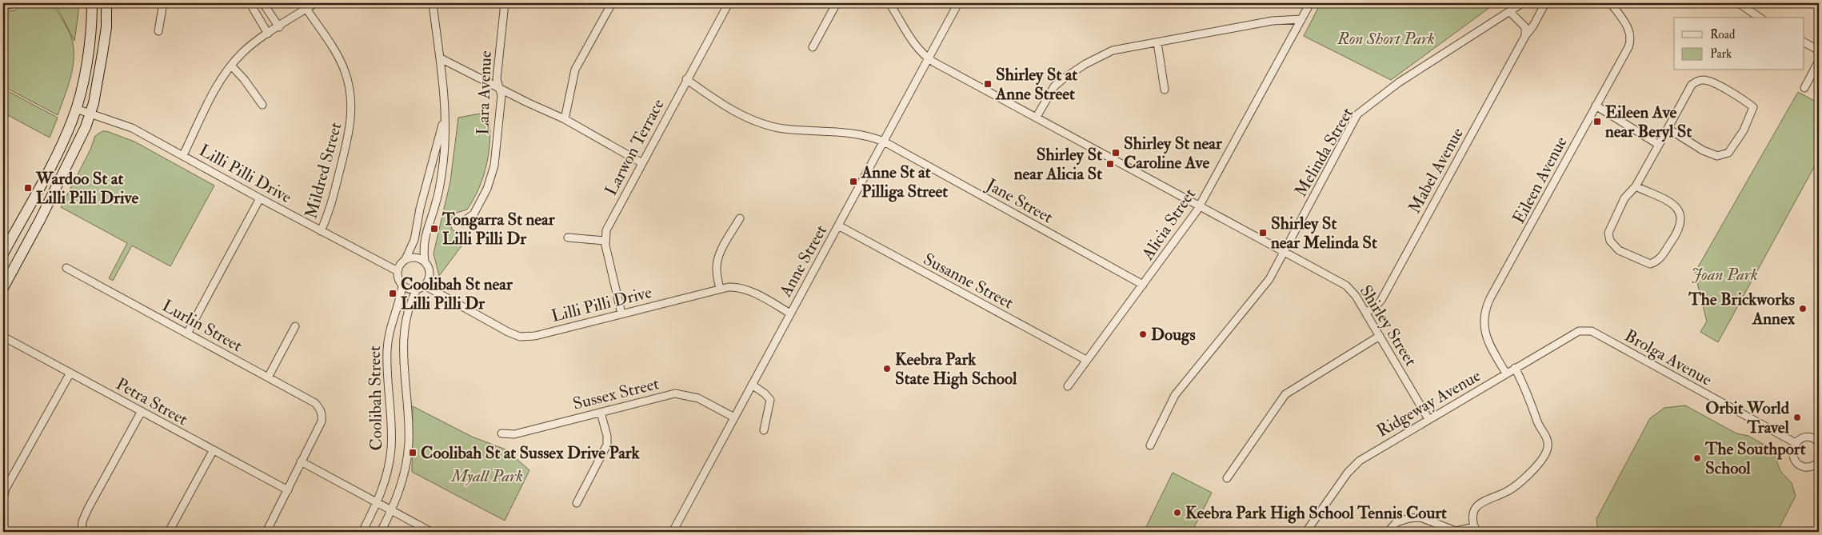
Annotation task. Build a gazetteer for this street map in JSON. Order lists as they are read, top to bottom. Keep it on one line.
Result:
{"streets":{"street":["Lara Avenue","Larwon Terrace","Melinda Street","Mildred Street","Mabel Avenue","Lilli Pilli Drive","Eileen Avenue","Jane Street","Alicia Street","Anne Street","Susanne Street","Lurlin Street","Shirley Street","Brolga Avenue","Sussex Street","Coolibah Street","Petra Street","Ridgeway Avenue"]},"crossings":[["Larwon Terrace","Jane Street"],["Melinda Street","Shirley Street"],["Mildred Street","Lilli Pilli Drive"],["Mabel Avenue","Shirley Street"],["Lilli Pilli Drive","Anne Street"],["Lilli Pilli Drive","Coolibah Street"],["Eileen Avenue","Ridgeway Avenue"],["Jane Street","Alicia Street"],["Jane Street","Anne Street"],["Alicia Street","Susanne Street"],["Alicia Street","Shirley Street"],["Anne Street","Susanne Street"],["Anne Street","Shirley Street"],["Anne Street","Sussex Street"],["Shirley Street","Ridgeway Avenue"],["Brolga Avenue","Ridgeway Avenue"]],"parks":["Ron Short Park","Joan Park","Myall Park"],"places":{"transit":["Shirley St at Anne Street","Eileen Ave near Beryl St","Shirley St near Caroline Ave","Shirley St near Alicia St","Anne St at Pilliga Street","Wardoo St at Lilli Pilli Drive","Tongarra St near Lilli Pilli Dr","Shirley St near Melinda St","Coolibah St near Lilli Pilli Dr","Coolibah St at Sussex Drive Park"],"other":["The Brickworks Annex","Dougs","Keebra Park State High School","Orbit World Travel","The Southport School","Keebra Park High School Tennis Court"]},"legend":["Road","Park"]}
